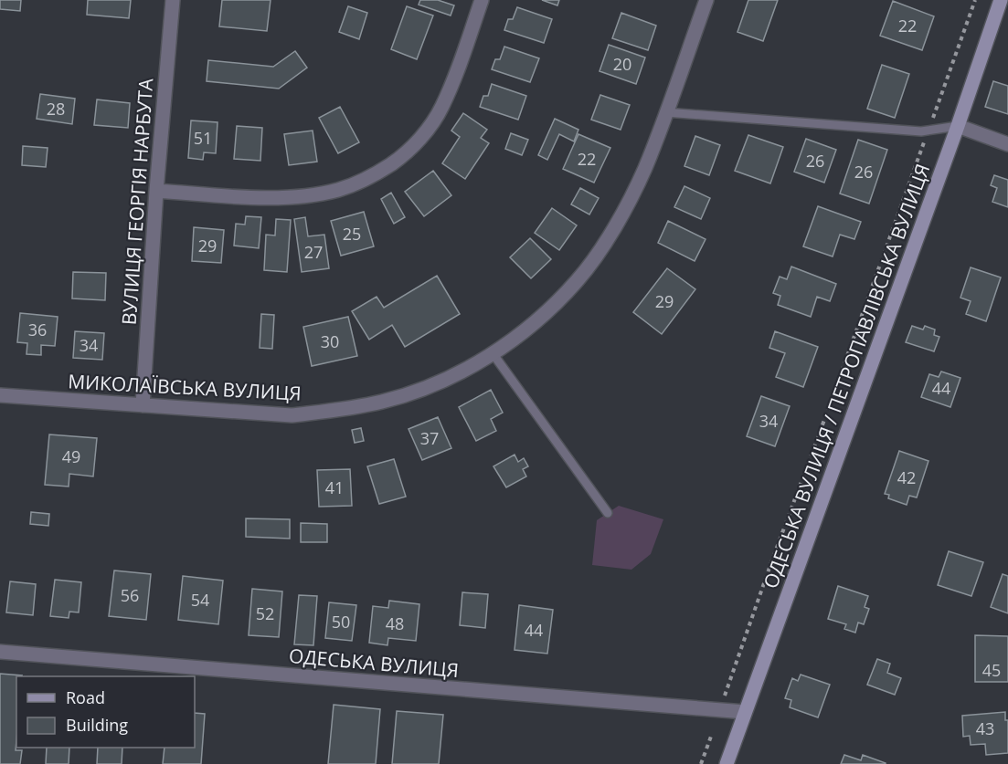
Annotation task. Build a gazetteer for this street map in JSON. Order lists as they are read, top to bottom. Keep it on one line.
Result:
{"streets":{"main road":["ОДЕСЬКА ВУЛИЦЯ / ПЕТРОПАВЛІВСЬКА ВУЛИЦЯ"],"street":["ВУЛИЦЯ ГЕОРГІЯ НАРБУТА","МИКОЛАЇВСЬКА ВУЛИЦЯ","ОДЕСЬКА ВУЛИЦЯ"]},"crossings":[["ВУЛИЦЯ ГЕОРГІЯ НАРБУТА","МИКОЛАЇВСЬКА ВУЛИЦЯ"],["ОДЕСЬКА ВУЛИЦЯ / ПЕТРОПАВЛІВСЬКА ВУЛИЦЯ","ОДЕСЬКА ВУЛИЦЯ"]],"house_numbers":["22","20","28","51","22","26","26","25","29","27","29","36","30","34","44","34","37","49","42","41","56","54","52","50","48","44","45","43"],"legend":["Road","Building"]}
